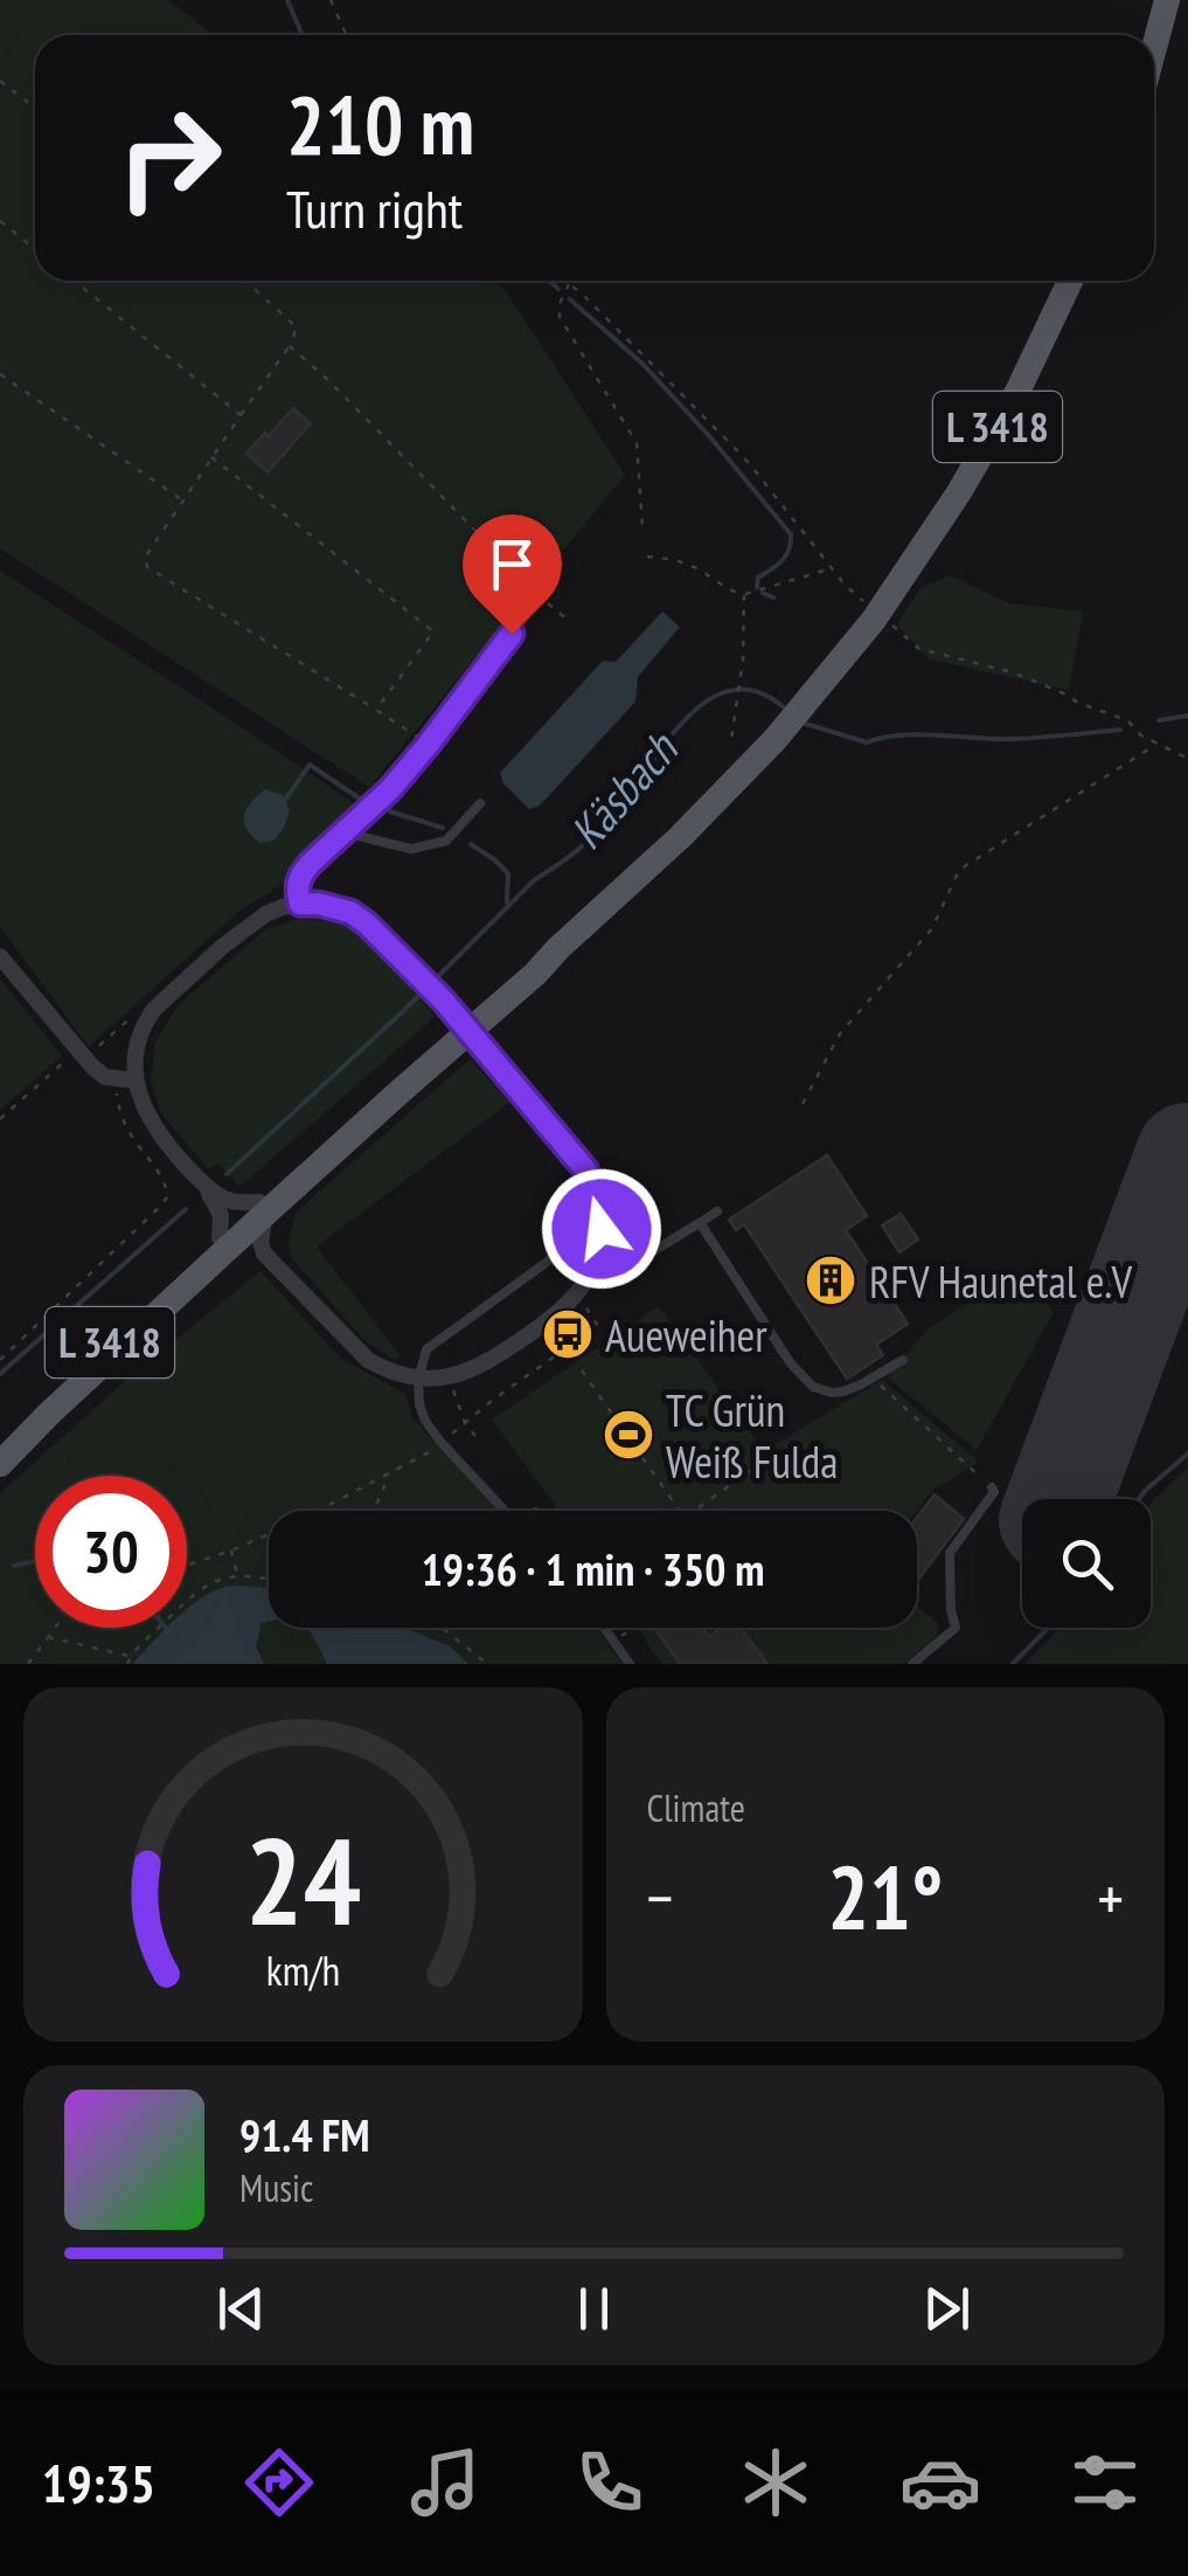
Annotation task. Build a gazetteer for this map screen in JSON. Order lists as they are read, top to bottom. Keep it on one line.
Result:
{"streets":{"main road":["L 3418"]},"water":["Käsbach"],"places":{"building":["RFV Haunetal e.V"],"bus stop":["Aueweiher"],"sports":["TC Grün Weiß Fulda"]},"page":{"turn":["210 m","Turn right"],"limit":"30","trip":"19:36 · 1 min · 350 m","tile":"Climate","heat":["−","21°","+"],"song":["91.4 FM","Music"],"tabs":"19:35","gauge":["24","km/h"]}}
